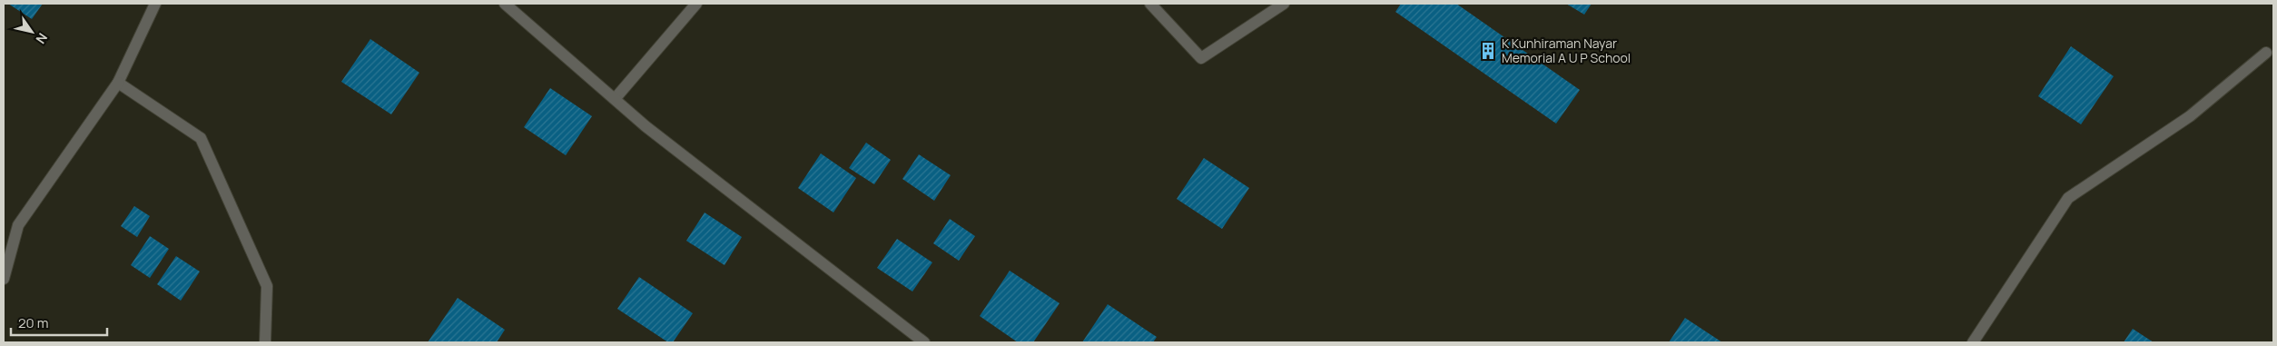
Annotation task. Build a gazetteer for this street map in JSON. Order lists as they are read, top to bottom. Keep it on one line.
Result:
{"places":{"building":["K Kunhiraman Nayar Memorial A U P School"]},"scale_bar":"20 m","north":"bottom right"}
